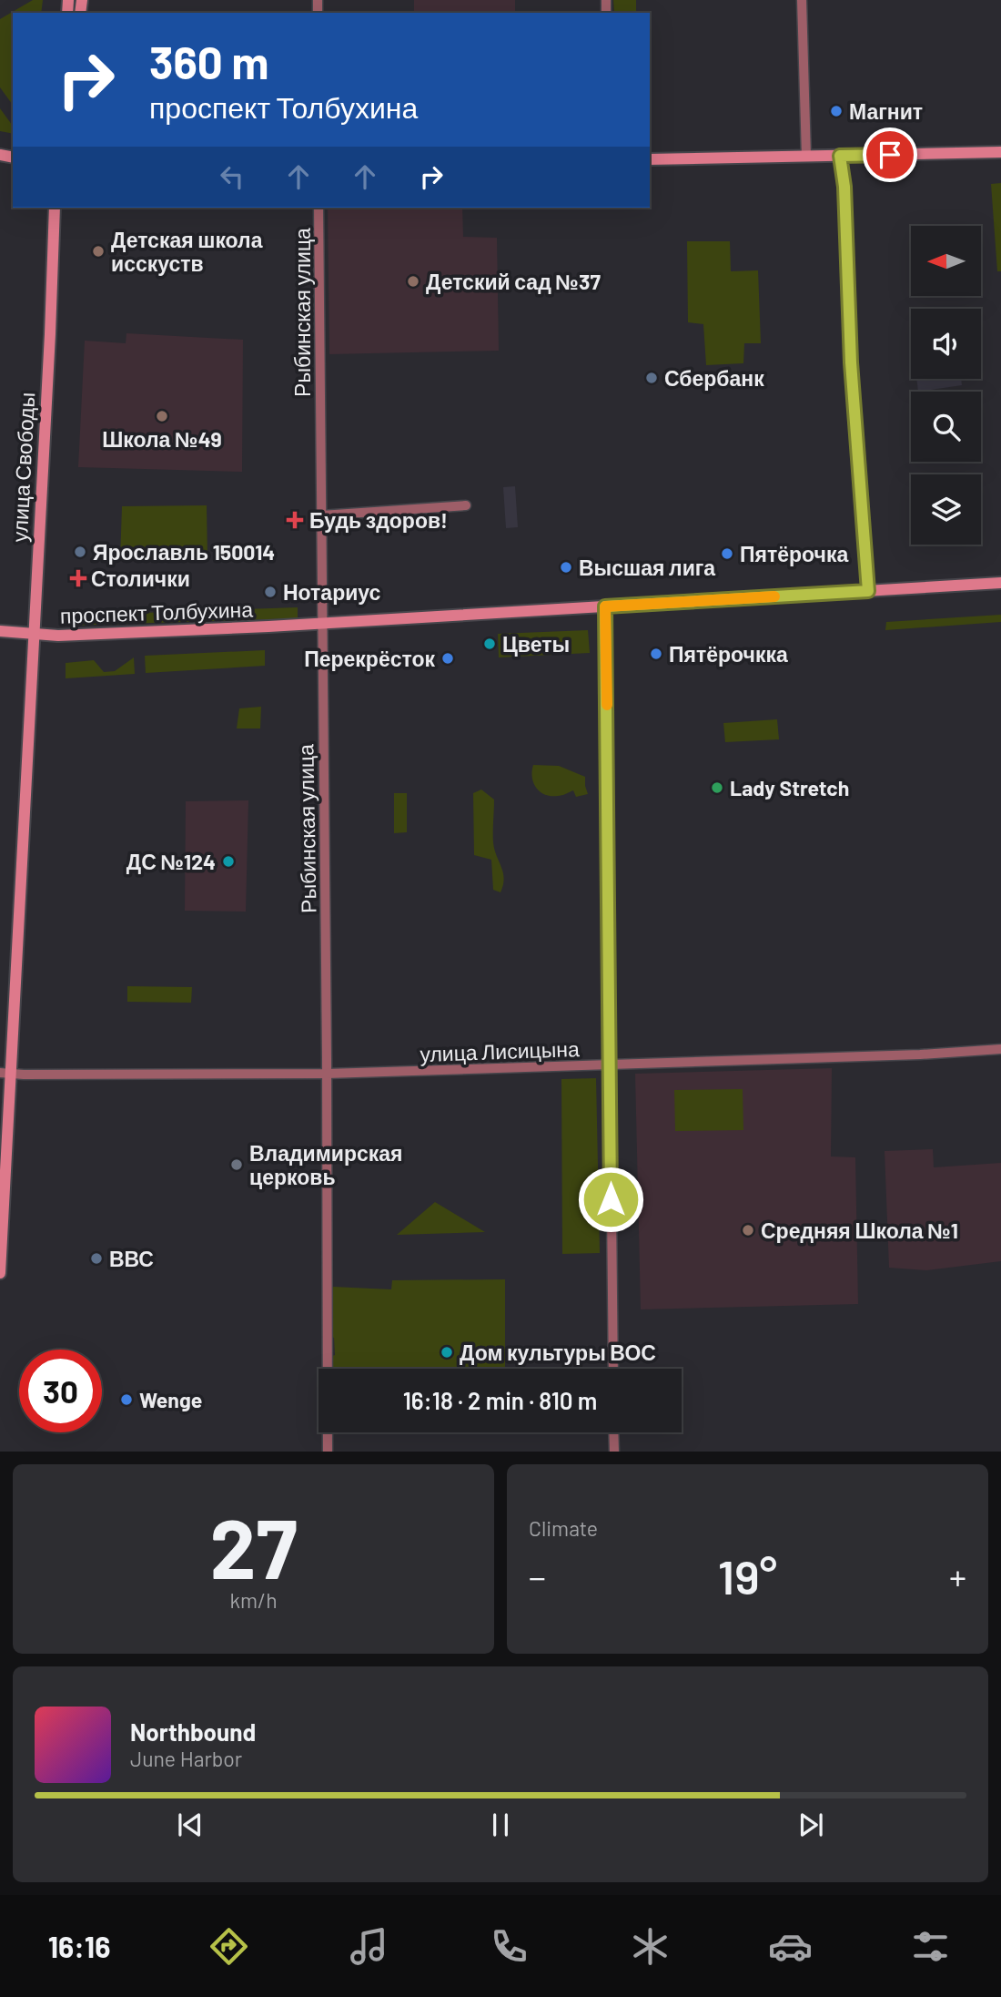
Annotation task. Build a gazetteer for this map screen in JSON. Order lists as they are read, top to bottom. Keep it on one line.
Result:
{"streets":{"main road":["улица Свободы","проспект Толбухина"],"street":["Рыбинская улица","улица Лисицына"]},"crossings":[["Рыбинская улица","проспект Толбухина"],["Рыбинская улица","улица Лисицына"],["улица Свободы","проспект Толбухина"],["улица Свободы","улица Лисицына"]],"places":{"other":["Магнит","Детская школа исскуств","Детский сад №37","Сбербанк","Школа №49","Ярославль 150014","Пятёрочка","Высшая лига","Нотариус","Цветы","Пятёрочкка","Перекрёсток","Lady Stretch","ДС №124","Владимирская церковь","Средняя Школа №1","ВВС","Дом культуры ВОС","Wenge"],"health":["Будь здоров!","Столички"]},"north":"left","page":{"turn":["360 m","проспект Толбухина"],"limit":"30","trip":"16:18 · 2 min · 810 m","tile":[["27","km/h"],"Climate"],"heat":["−","19°","+"],"song":["Northbound","June Harbor"],"tabs":"16:16"}}
